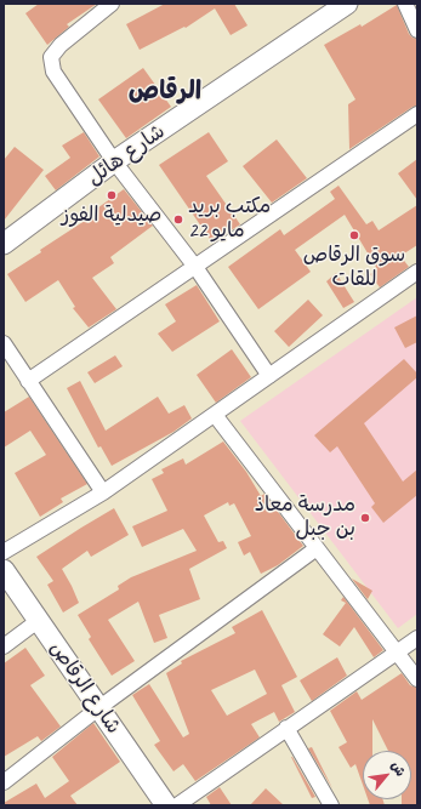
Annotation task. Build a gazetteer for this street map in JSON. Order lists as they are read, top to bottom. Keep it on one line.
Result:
{"streets":{"street":["شارع هائل","شارع الرقاص"]},"districts":["الرقاص"],"places":["صيدلية الفوز","مكتب بريد 22 مايو","سوق الرقاص للقات","مدرسة معاذ بن جبل"],"north":"top right"}
